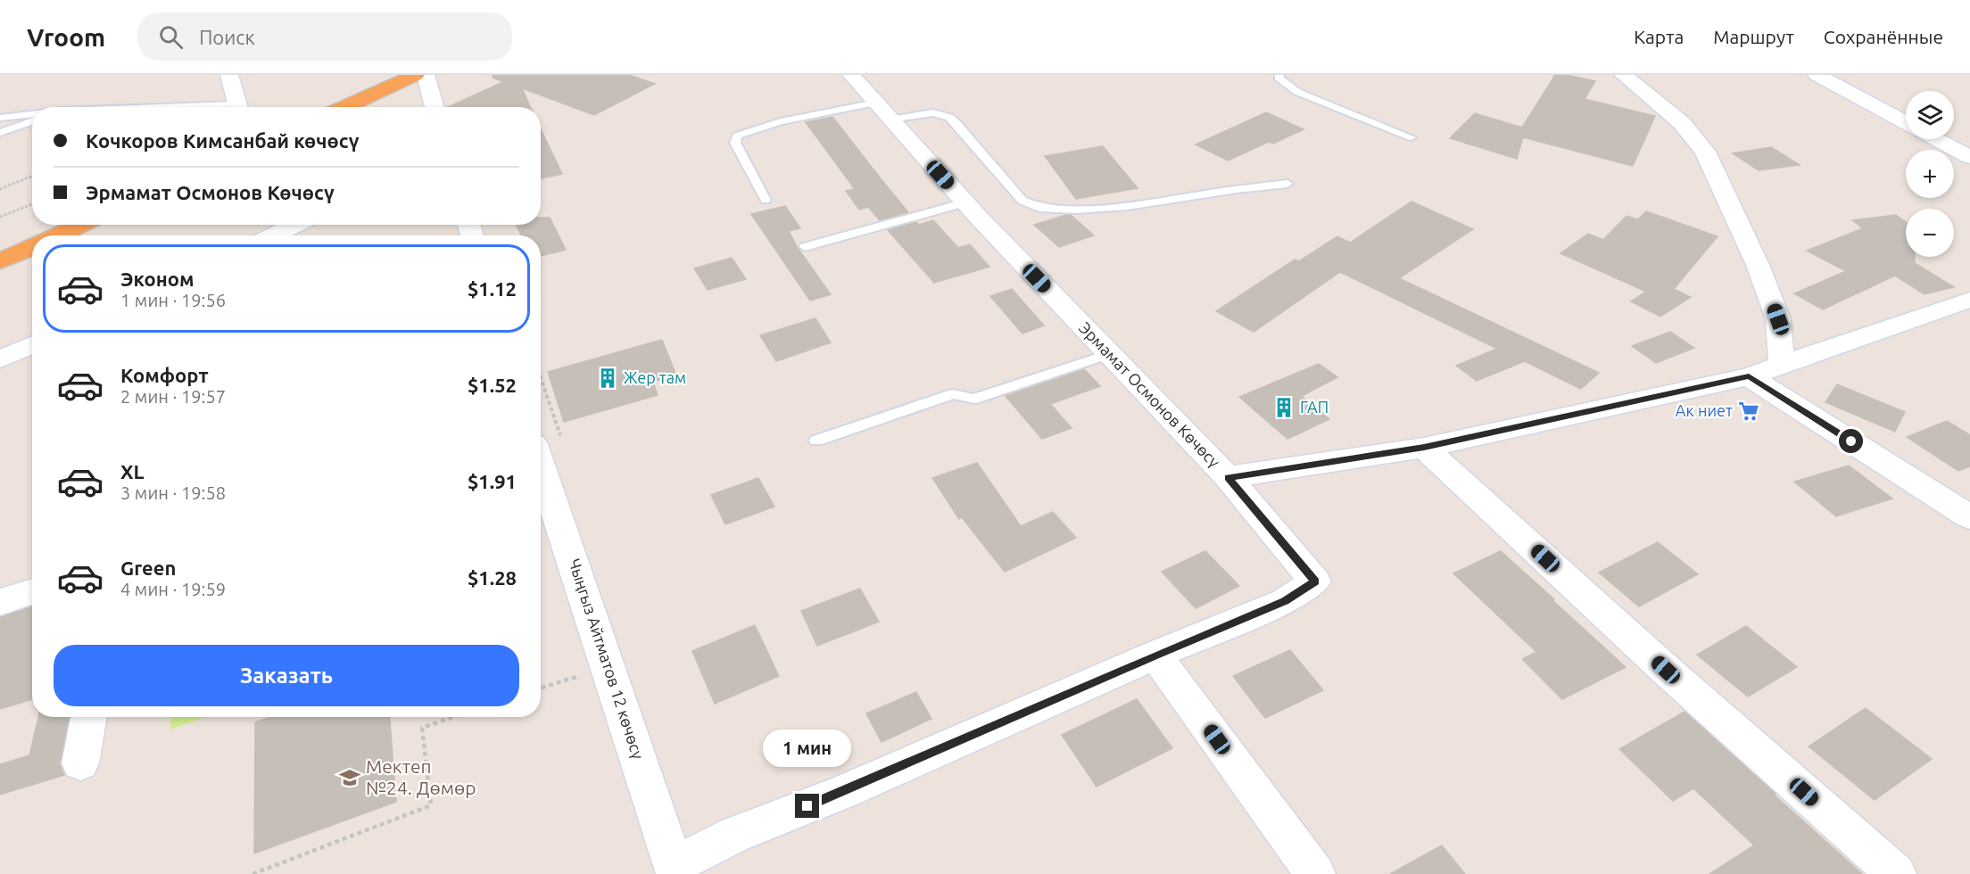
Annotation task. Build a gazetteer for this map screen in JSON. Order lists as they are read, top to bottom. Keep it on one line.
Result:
{"streets":{"street":["Эрмамат Осмонов Көчөсү","Чыңгыз Айтматов 12 көчөсү"]},"crossings":[["Эрмамат Осмонов Көчөсү","Чыңгыз Айтматов 12 көчөсү"]],"places":{"building":["Жер там","ГАП"],"supermarket":["Ак ниет"],"school or university":["Мектеп №24. Дөмөр"]},"page":{"header":"Vroom","search":"Поиск","nav":["Карта","Маршрут","Сохранённые"],"map_buttons":["+","−"],"banner":["Кочкоров Кимсанбай көчөсү","Эрмамат Осмонов Көчөсү"],"list":[{"name":"Эконом","note":"1 мин · 19:56","value":"$1.12"},{"name":"Комфорт","note":"2 мин · 19:57","value":"$1.52"},{"name":"XL","note":"3 мин · 19:58","value":"$1.91"},{"name":"Green","note":"4 мин · 19:59","value":"$1.28"}],"buttons":"Заказать","bubble":"1 мин"}}
